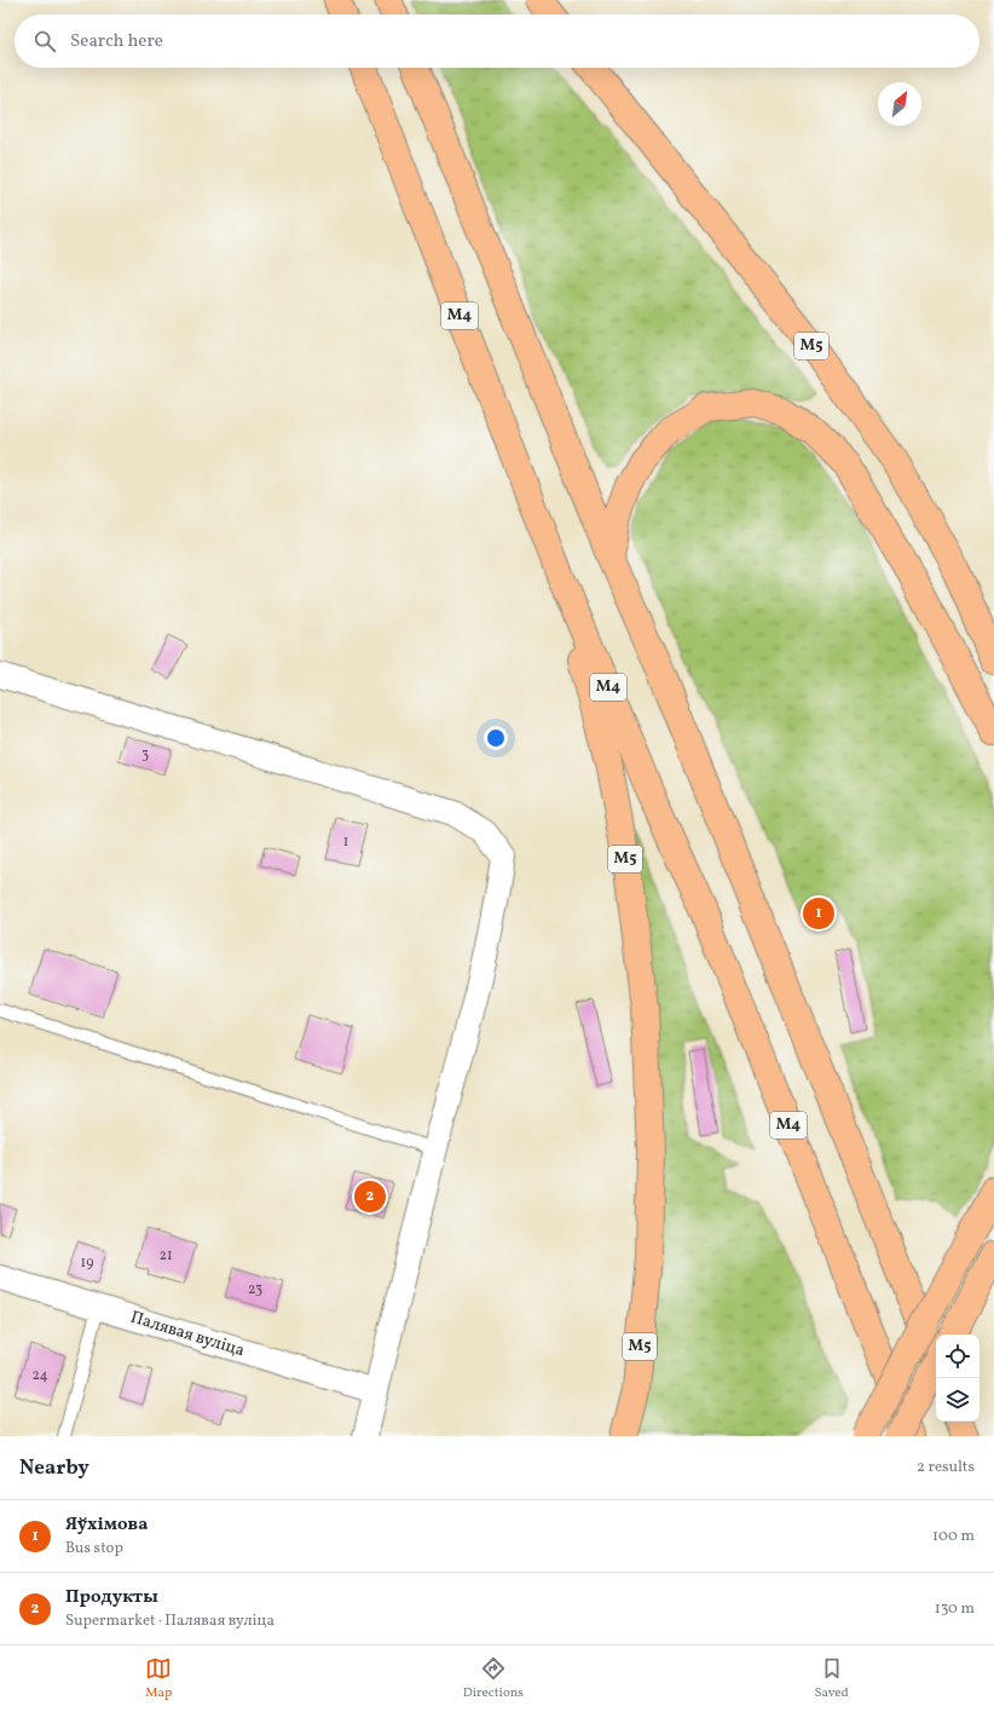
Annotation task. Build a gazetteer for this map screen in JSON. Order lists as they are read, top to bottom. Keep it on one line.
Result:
{"streets":{"highway":["М4","М5"],"street":["Палявая вуліца"]},"crossings":[["М4","М5"]],"house_numbers":["3","1","21","19","23","24"],"north":"top right","page":{"search":"Search here","pins":["1","2"],"heading":["Nearby","2 results"],"list":[{"mark":"1","name":"Яўхімова","note":"Bus stop","value":"100 m"},{"mark":"2","name":"Продукты","note":"Supermarket · Палявая вуліца","value":"130 m"}],"nav":["Map","Directions","Saved"]}}
